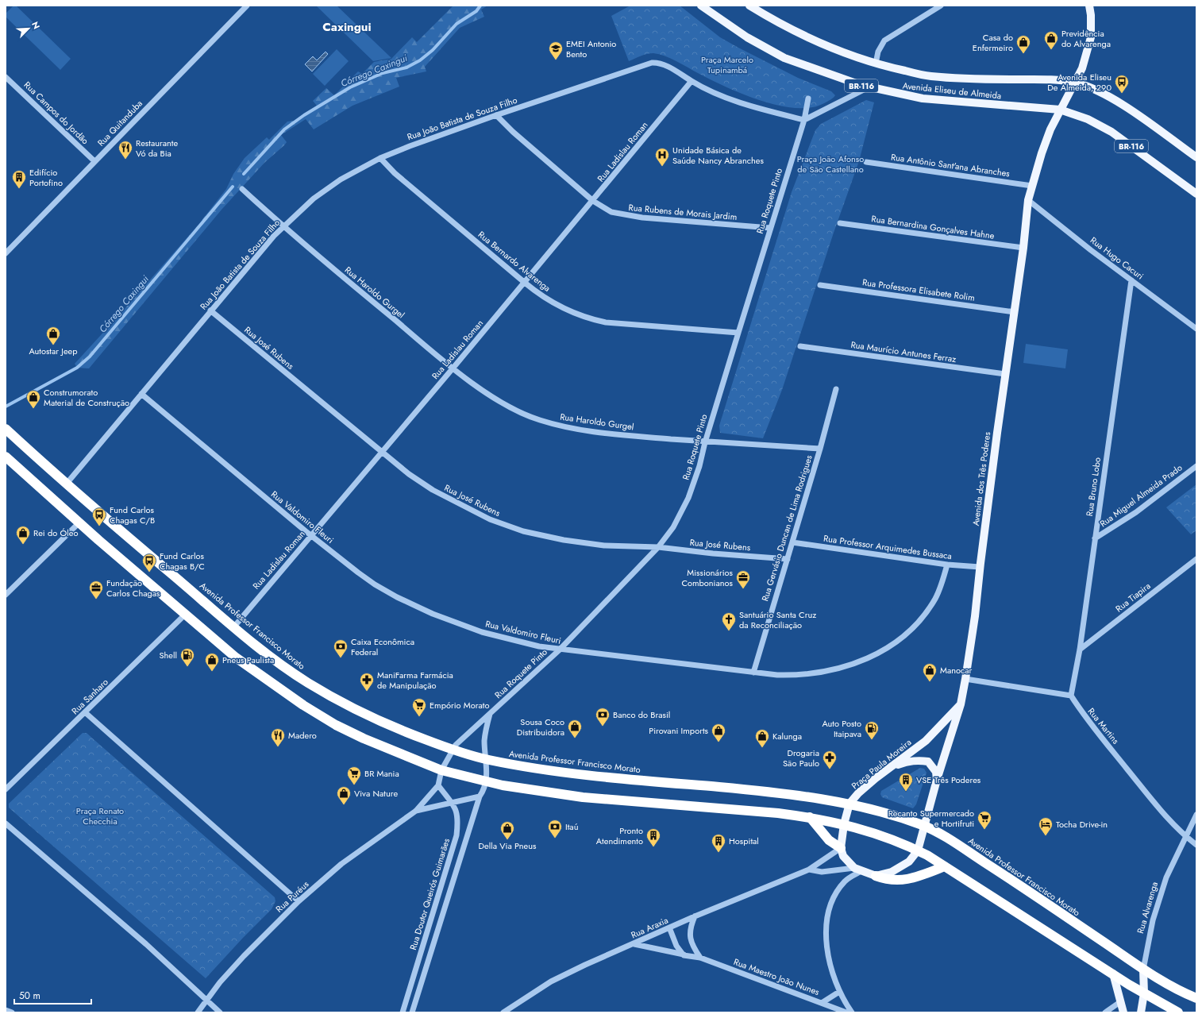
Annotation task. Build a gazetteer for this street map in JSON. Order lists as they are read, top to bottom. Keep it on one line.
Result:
{"streets":{"highway":["Avenida Professor Francisco Morato"],"main road":["BR-116","Avenida Eliseu de Almeida","Avenida dos Três Poderes","Praça Paula Moreira","Rua Alvarenga"],"street":["Rua Campos do Jordão","Rua João Batista de Souza Filho","Rua Quitanduba","Rua Ladislau Roman","Rua Antônio Sant'ana Abranches","Rua Roquete Pinto","Rua Rubens de Morais Jardim","Rua Bernardina Gonçalves Hahne","Rua Hugo Cacuri","Rua Bernardo Alvarenga","Rua Professora Elisabete Rolim","Rua Haroldo Gurgel","Rua José Rubens","Rua Maurício Antunes Ferraz","Rua Bruno Lobo","Rua Miguel Almeida Prado","Rua Valdomiro Fleuri","Rua Gervásio Duncan de Lima Rodrigues","Rua Professor Arquimedes Bussaca","Rua Tiapira","Rua Sanharo","Rua Martins","Rua Doutor Queirós Guimarães","Rua Puréus","Rua Araxia","Rua Maestro João Nunes"]},"crossings":[["Avenida Eliseu de Almeida","Avenida dos Três Poderes"],["Rua Campos do Jordão","Rua Quitanduba"],["Rua João Batista de Souza Filho","Rua Ladislau Roman"],["Rua João Batista de Souza Filho","Rua Roquete Pinto"],["Rua João Batista de Souza Filho","Rua Rubens de Morais Jardim"],["Rua João Batista de Souza Filho","Rua Bernardo Alvarenga"],["Rua João Batista de Souza Filho","Rua Haroldo Gurgel"],["Rua João Batista de Souza Filho","Rua José Rubens"],["Rua João Batista de Souza Filho","Rua Valdomiro Fleuri"],["Rua João Batista de Souza Filho","Avenida Professor Francisco Morato"],["Rua Ladislau Roman","Rua Rubens de Morais Jardim"],["Rua Ladislau Roman","Rua Bernardo Alvarenga"],["Rua Ladislau Roman","Rua Haroldo Gurgel"],["Rua Ladislau Roman","Rua José Rubens"],["Rua Ladislau Roman","Rua Valdomiro Fleuri"],["Rua Ladislau Roman","Avenida Professor Francisco Morato"],["Rua Antônio Sant'ana Abranches","Avenida dos Três Poderes"],["Rua Roquete Pinto","Rua Rubens de Morais Jardim"],["Rua Roquete Pinto","Rua Bernardo Alvarenga"],["Rua Roquete Pinto","Rua Haroldo Gurgel"],["Rua Roquete Pinto","Rua José Rubens"],["Rua Roquete Pinto","Rua Valdomiro Fleuri"],["Rua Roquete Pinto","Avenida Professor Francisco Morato"],["Rua Roquete Pinto","Rua Puréus"],["Rua Bernardina Gonçalves Hahne","Avenida dos Três Poderes"],["Rua Hugo Cacuri","Avenida dos Três Poderes"],["Rua Hugo Cacuri","Rua Bruno Lobo"],["Rua Professora Elisabete Rolim","Avenida dos Três Poderes"],["Rua Haroldo Gurgel","Rua Gervásio Duncan de Lima Rodrigues"],["Rua José Rubens","Rua Gervásio Duncan de Lima Rodrigues"],["Rua Maurício Antunes Ferraz","Avenida dos Três Poderes"],["Avenida dos Três Poderes","Rua Professor Arquimedes Bussaca"],["Avenida dos Três Poderes","Avenida Professor Francisco Morato"],["Avenida dos Três Poderes","Praça Paula Moreira"],["Rua Bruno Lobo","Rua Miguel Almeida Prado"],["Rua Bruno Lobo","Rua Tiapira"],["Rua Bruno Lobo","Rua Martins"],["Rua Valdomiro Fleuri","Rua Gervásio Duncan de Lima Rodrigues"],["Rua Valdomiro Fleuri","Rua Professor Arquimedes Bussaca"],["Rua Gervásio Duncan de Lima Rodrigues","Rua Professor Arquimedes Bussaca"],["Avenida Professor Francisco Morato","Praça Paula Moreira"],["Avenida Professor Francisco Morato","Rua Alvarenga"],["Rua Martins","Rua Alvarenga"],["Praça Paula Moreira","Rua Araxia"],["Rua Doutor Queirós Guimarães","Rua Puréus"],["Rua Araxia","Rua Maestro João Nunes"]],"districts":["Caxingui"],"water":["Córrego Caxingui"],"parks":["Praça Marcelo Tupinambá","Praça João Afonso de São Castellano","Praça Renato Checchia"],"places":{"shop":["Previdência do Alvarenga","Casa do Enfermeiro","Autostar Jeep","Construmorato Material de Construção","Rei do Óleo","Pneus Paulista","Manocar","Sousa Coco Distribuidora","Pirovani Imports","Kalunga","Viva Nature","Della Via Pneus"],"school or university":["EMEI Antonio Bento"],"bus stop":["Avenida Eliseu De Almeida, 290","Fund Carlos Chagas C/B","Fund Carlos Chagas B/C"],"restaurant":["Restaurante Vó da Bia","Madero"],"hospital":["Unidade Básica de Saúde Nancy Abranches"],"building":["Edifício Portofino","VSE Três Poderes","Pronto Atendimento","Hospital"],"office":["Missionários Combonianos","Fundação Carlos Chagas"],"church":["Santuário Santa Cruz da Reconciliação"],"bank":["Caixa Econômica Federal","Banco do Brasil","Itaú"],"fuel station":["Shell","Auto Posto Itaipava"],"pharmacy":["ManiFarma Farmácia de Manipulação","Drogaria São Paulo"],"supermarket":["Empório Morato","BR Mania","Recanto Supermercado e Hortifruti"],"hotel":["Tocha Drive-in"]},"scale_bar":"50 m","north":"top right"}
